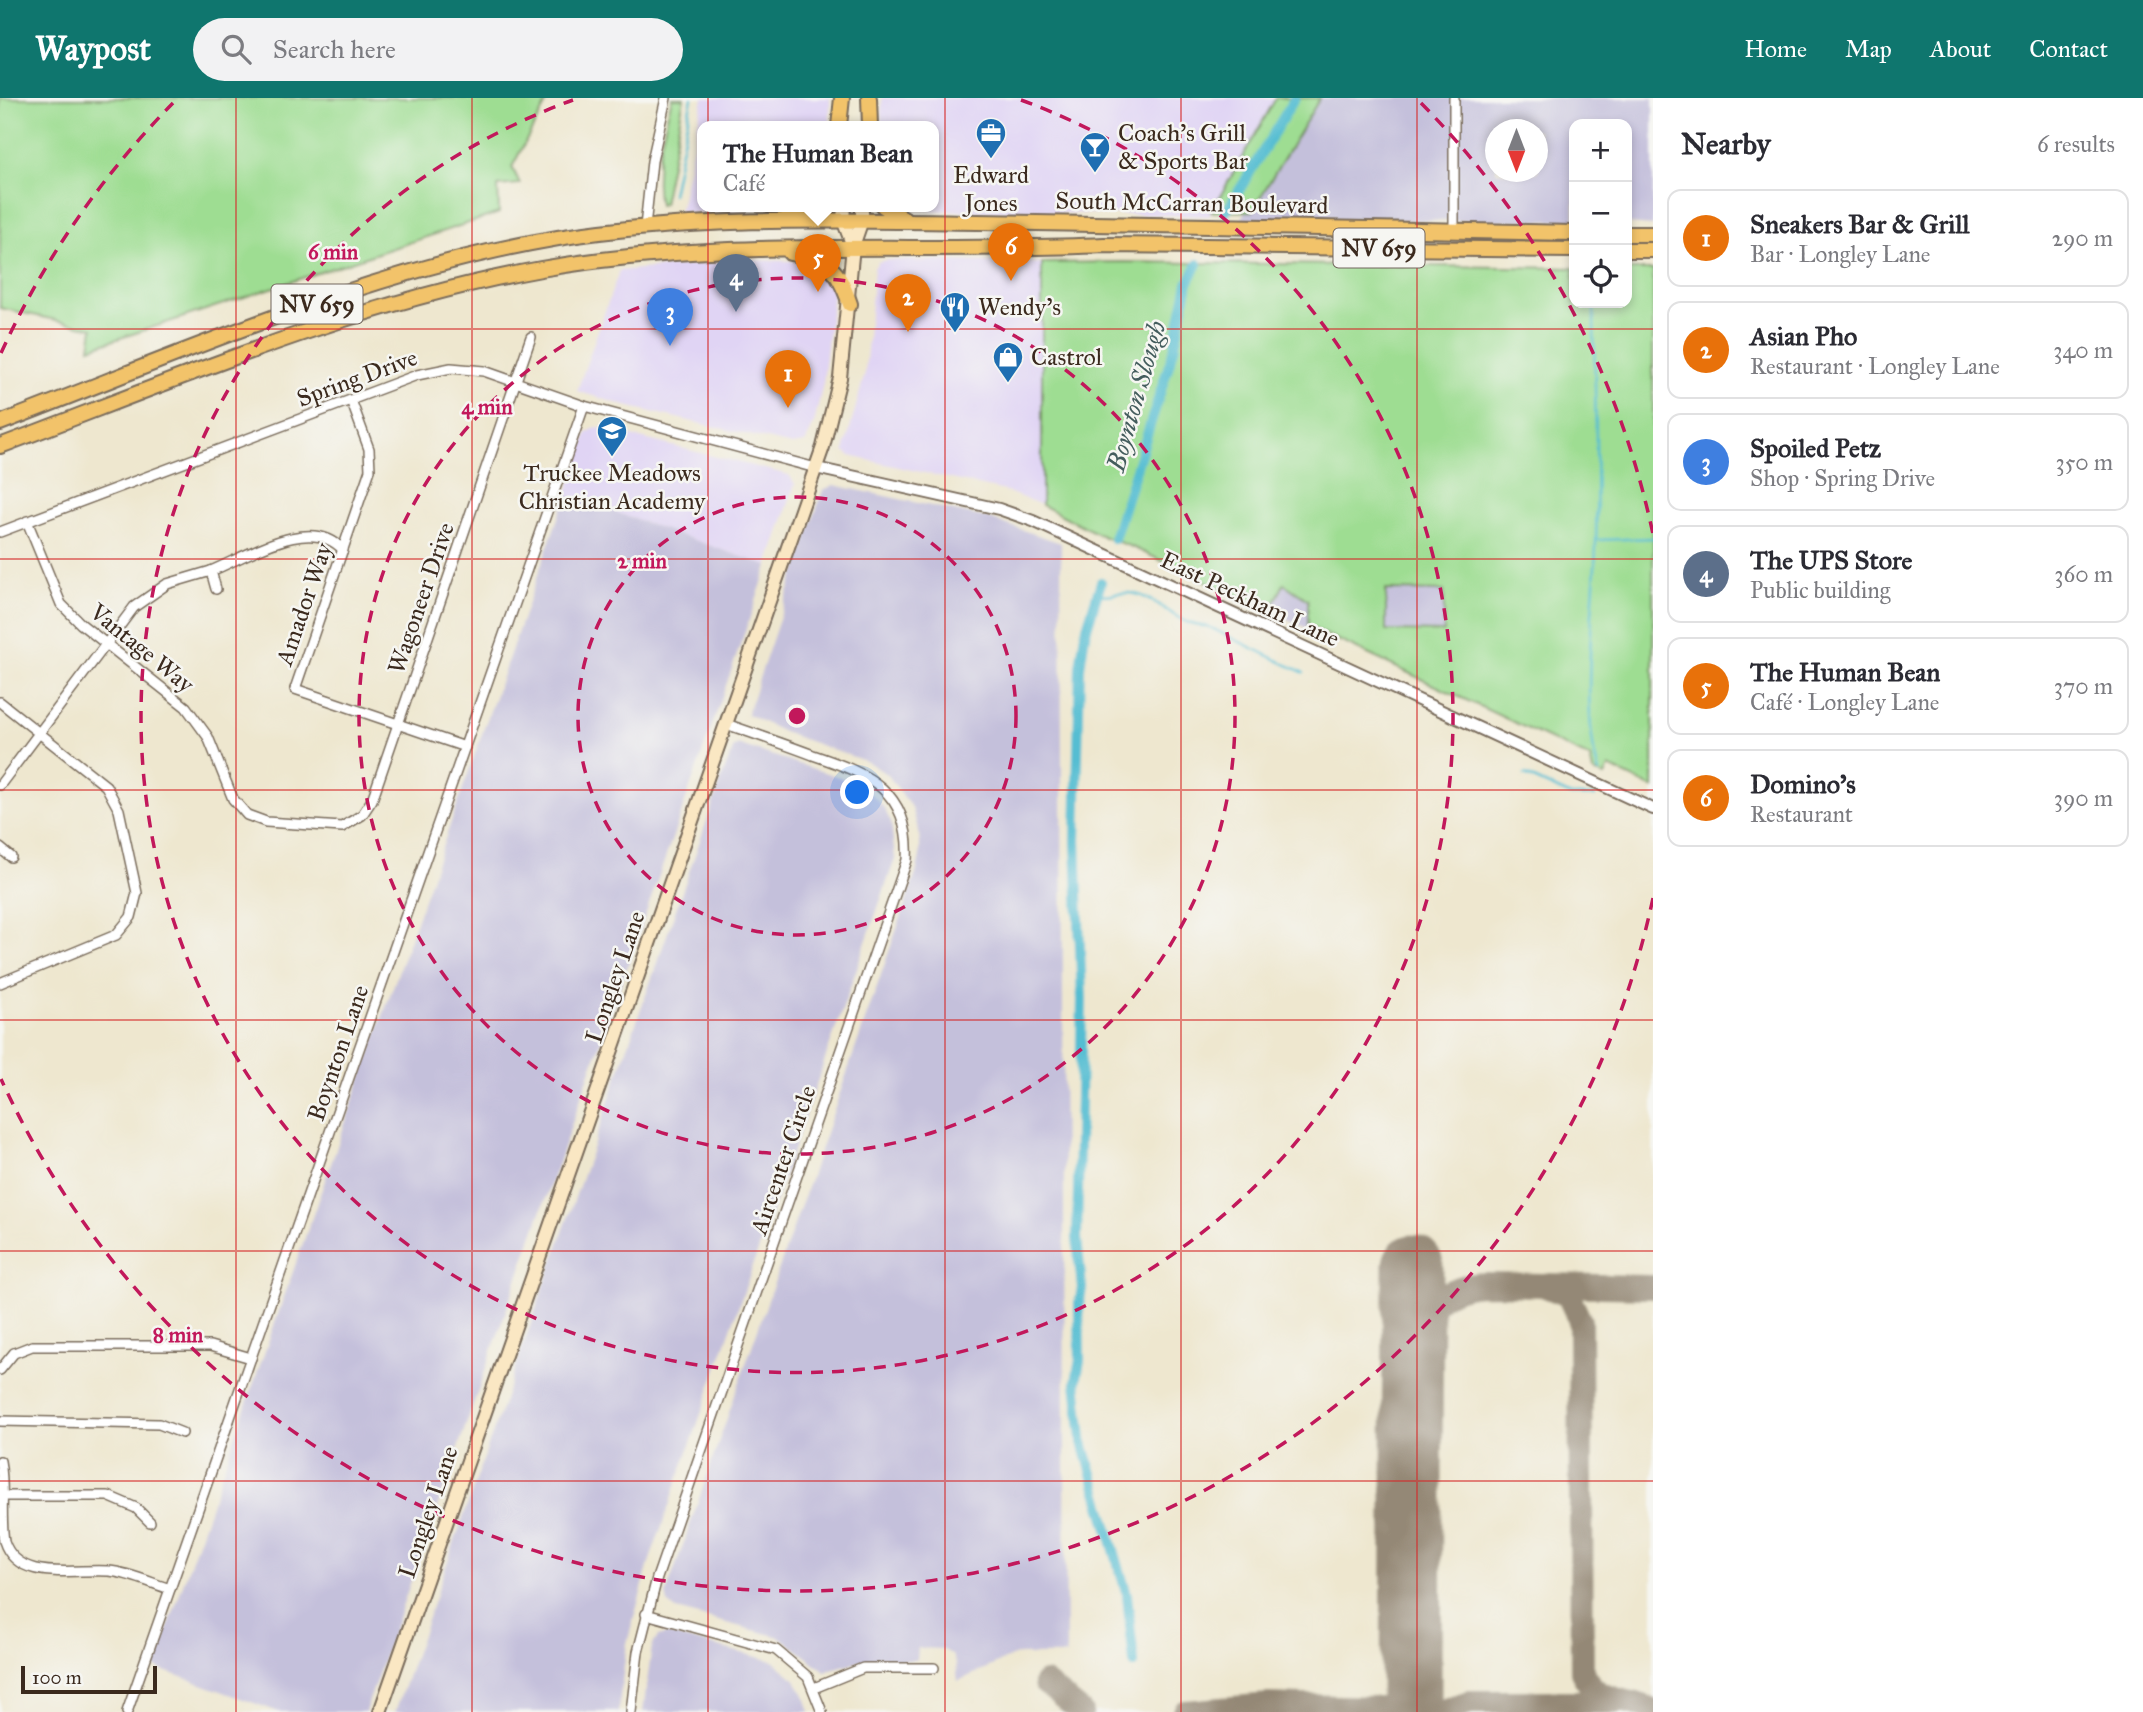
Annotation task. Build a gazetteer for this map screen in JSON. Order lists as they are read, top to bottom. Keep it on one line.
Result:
{"streets":{"main road":["South McCarran Boulevard","NV 659","Longley Lane"],"street":["Spring Drive","Wagoneer Drive","East Peckham Lane","Amador Way","Vantage Way","Boynton Lane","Aircenter Circle"]},"crossings":[["South McCarran Boulevard","Longley Lane"],["Spring Drive","Wagoneer Drive"],["Spring Drive","East Peckham Lane"],["Spring Drive","Amador Way"],["Spring Drive","Vantage Way"],["Spring Drive","Longley Lane"],["Spring Drive","Boynton Lane"],["Wagoneer Drive","Amador Way"],["Wagoneer Drive","Vantage Way"],["East Peckham Lane","Longley Lane"],["Amador Way","Boynton Lane"],["Longley Lane","Aircenter Circle"]],"water":["Boynton Slough"],"places":{"office":["Edward Jones"],"bar":["Coach's Grill & Sports Bar"],"restaurant":["Wendy's"],"shop":["Castrol"],"school or university":["Truckee Meadows Christian Academy"]},"scale_bar":"100 m","north":"bottom","page":{"header":"Waypost","search":"Search here","nav":["Home","Map","About","Contact"],"heading":["Nearby","6 results"],"map_buttons":["+","−"],"popup":["The Human Bean","Café"],"list":[{"mark":"1","name":"Sneakers Bar & Grill","note":"Bar · Longley Lane","value":"290 m"},{"mark":"2","name":"Asian Pho","note":"Restaurant · Longley Lane","value":"340 m"},{"mark":"3","name":"Spoiled Petz","note":"Shop · Spring Drive","value":"350 m"},{"mark":"4","name":"The UPS Store","note":"Public building","value":"360 m"},{"mark":"5","name":"The Human Bean","note":"Café · Longley Lane","value":"370 m"},{"mark":"6","name":"Domino's","note":"Restaurant","value":"390 m"}],"pins":["6","5","4","2","3","1"],"scale":"100 m"},"rings":["6 min","4 min","2 min","8 min"]}
